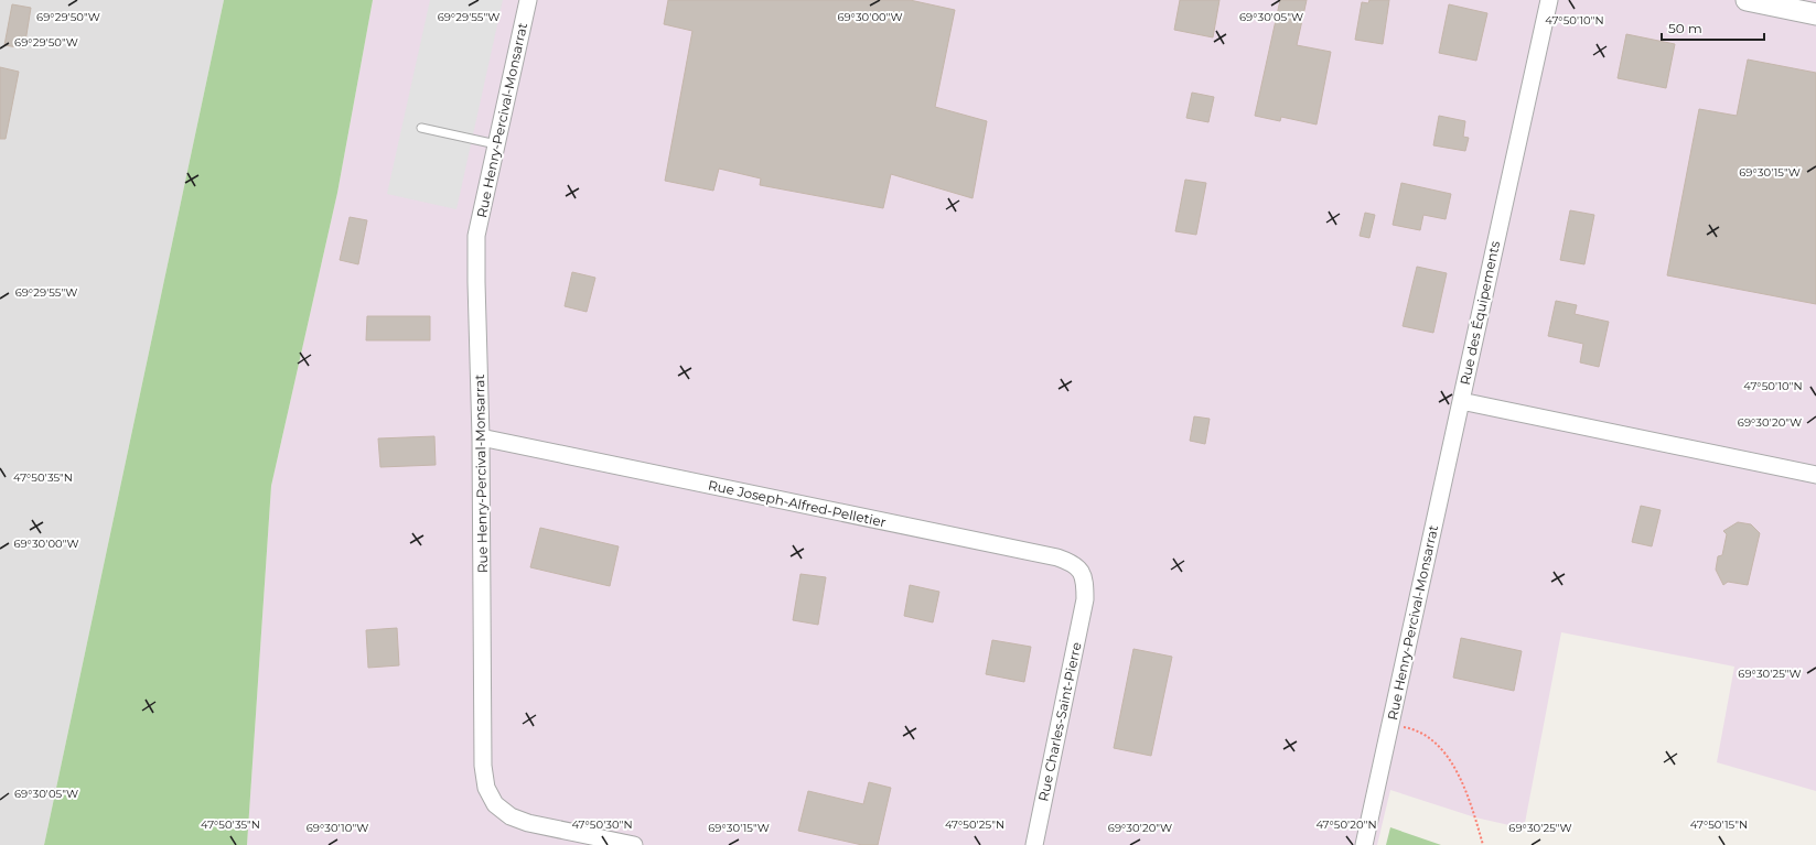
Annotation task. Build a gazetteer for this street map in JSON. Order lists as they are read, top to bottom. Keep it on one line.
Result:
{"streets":{"street":["Rue Henry-Percival-Monsarrat","Rue des Équipements","Rue Joseph-Alfred-Pelletier","Rue Charles-Saint-Pierre"]},"crossings":[["Rue Henry-Percival-Monsarrat","Rue des Équipements"],["Rue Henry-Percival-Monsarrat","Rue Joseph-Alfred-Pelletier"],["Rue Joseph-Alfred-Pelletier","Rue Charles-Saint-Pierre"]],"scale_bar":"50 m","coordinates":["69°29'50\"W","69°29'55\"W","69°30'00\"W","69°30'05\"W","47°50'10\"N","69°30'15\"W","69°30'20\"W","47°50'35\"N","69°30'25\"W","47°50'30\"N","47°50'25\"N","47°50'20\"N","47°50'15\"N","69°30'10\"W"]}
